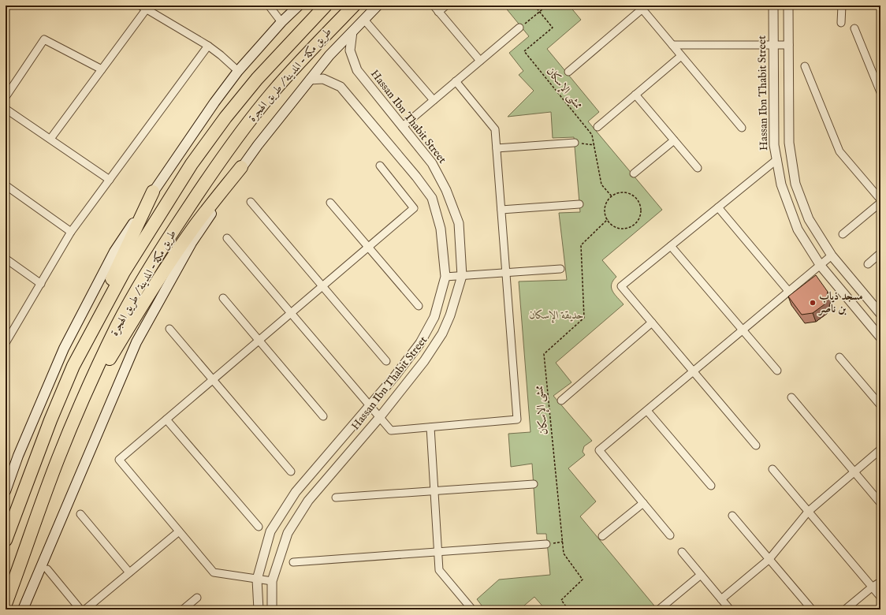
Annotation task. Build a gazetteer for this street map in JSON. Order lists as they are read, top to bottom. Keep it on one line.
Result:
{"streets":{"highway":["طريق مكة - المدينة / طريق الهجرة"],"street":["Hassan Ibn Thabit Street"],"path":["ممشى الإسكان"]},"parks":["حديقة الإسكان"],"places":["مسجد ذياب بن ناصر"]}
